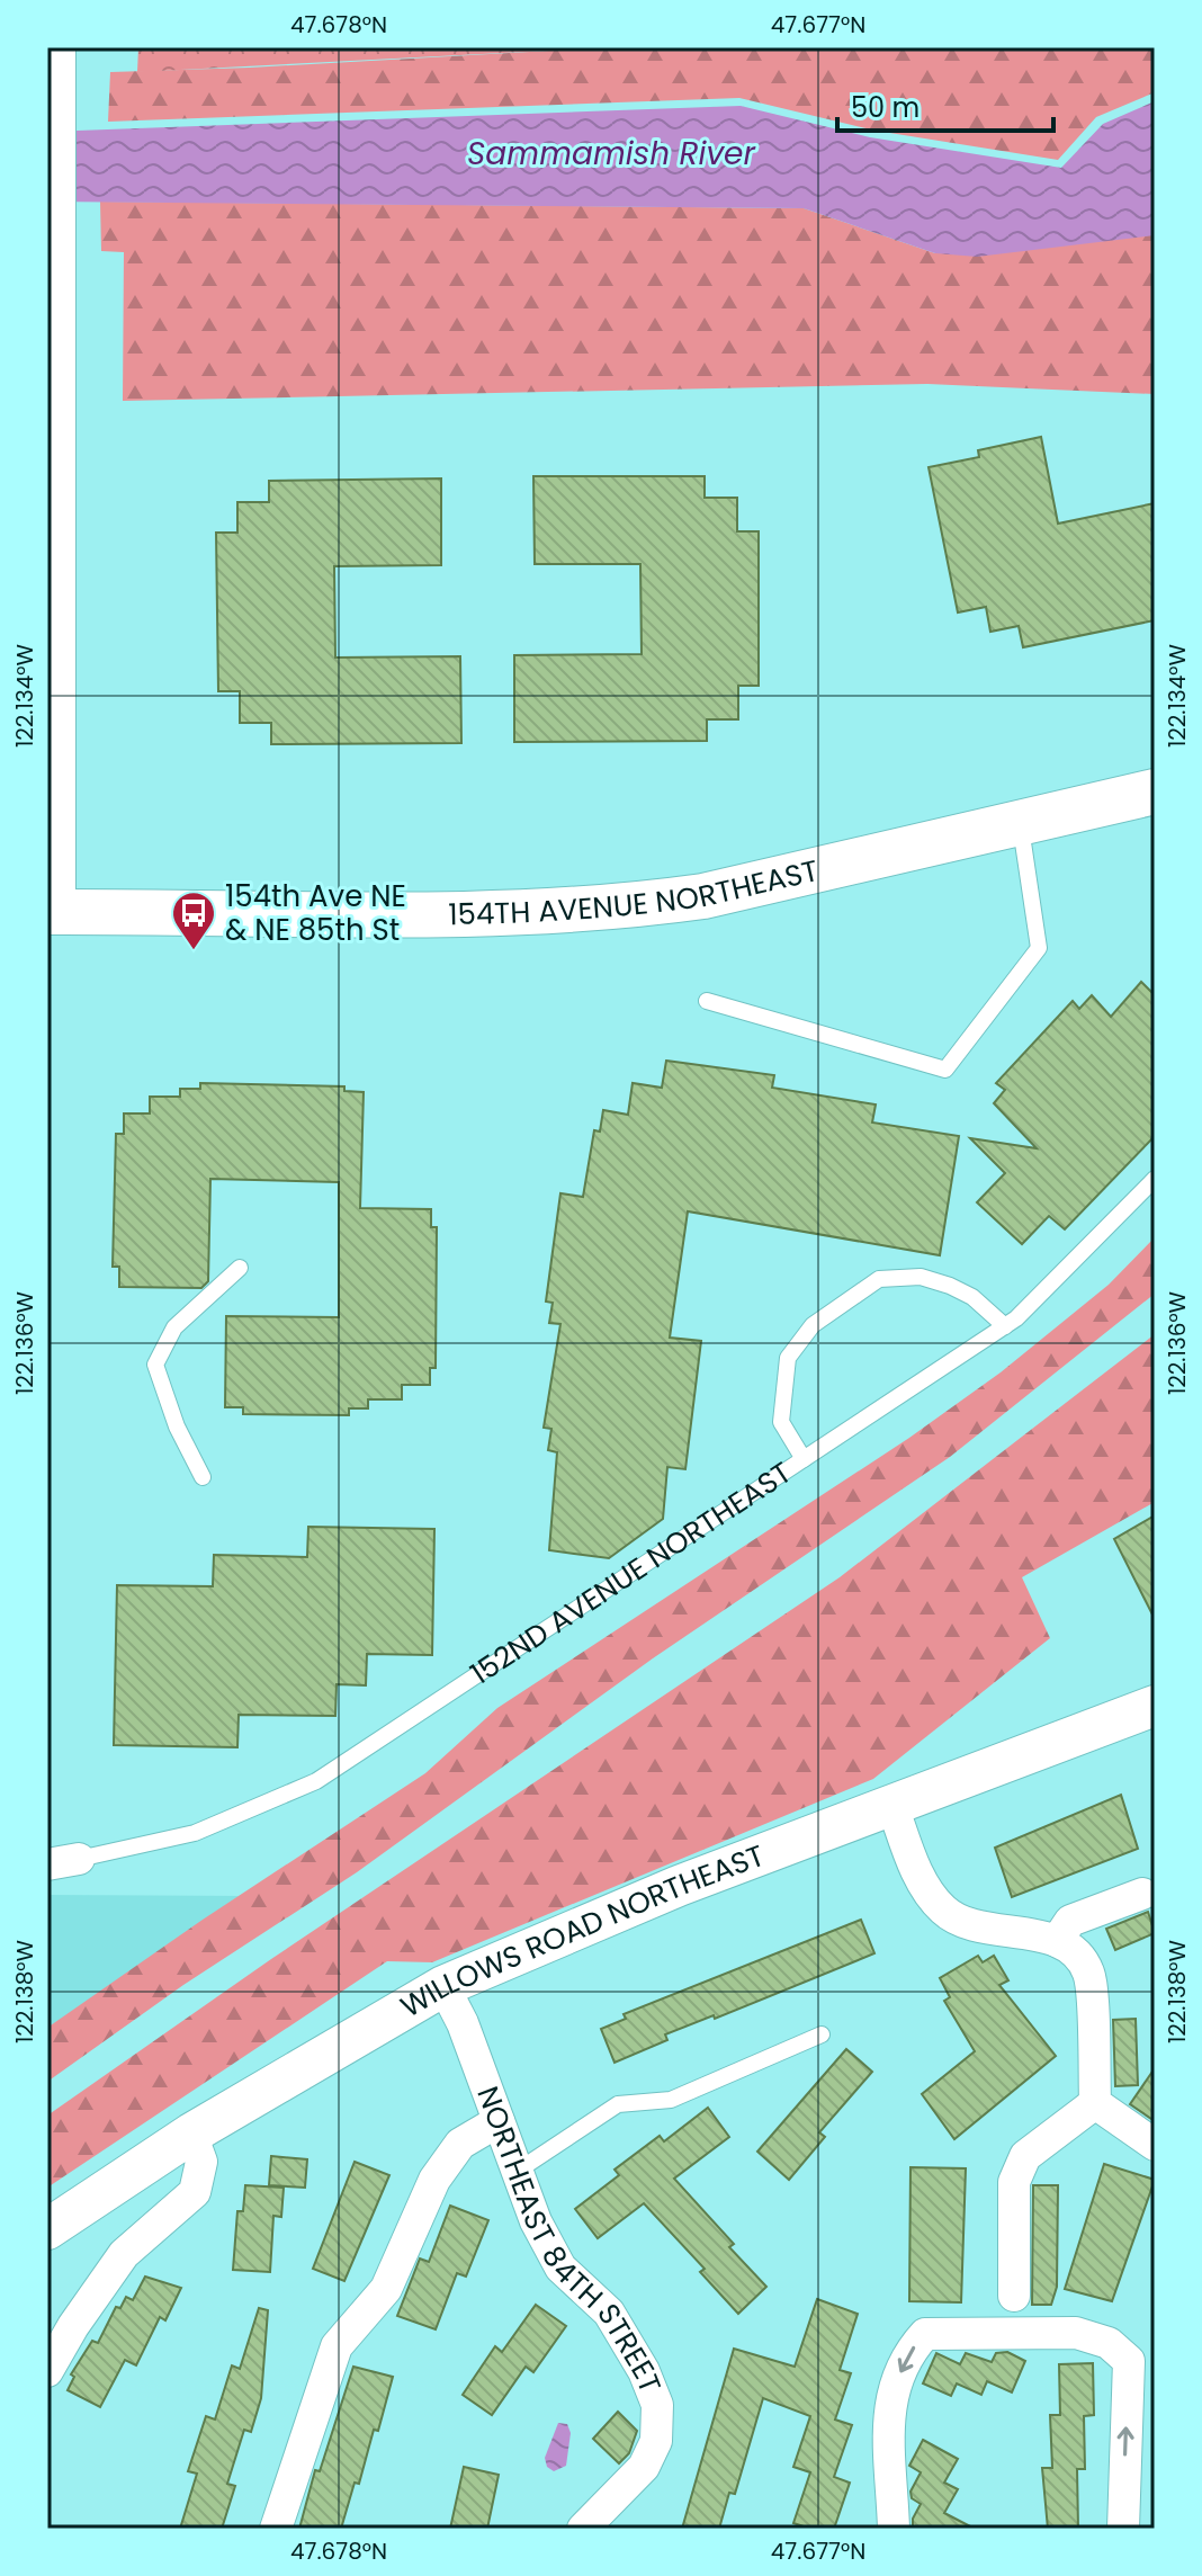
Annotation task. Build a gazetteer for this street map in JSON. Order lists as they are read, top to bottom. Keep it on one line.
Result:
{"streets":{"main road":["154TH AVENUE NORTHEAST"],"street":["152ND AVENUE NORTHEAST","WILLOWS ROAD NORTHEAST","NORTHEAST 84TH STREET"]},"crossings":[["WILLOWS ROAD NORTHEAST","NORTHEAST 84TH STREET"]],"water":["Sammamish River"],"places":{"bus stop":["154th Ave NE & NE 85th St"]},"scale_bar":"50 m","coordinates":["47.678°N","47.677°N","122.134°W","122.136°W","122.138°W"]}
